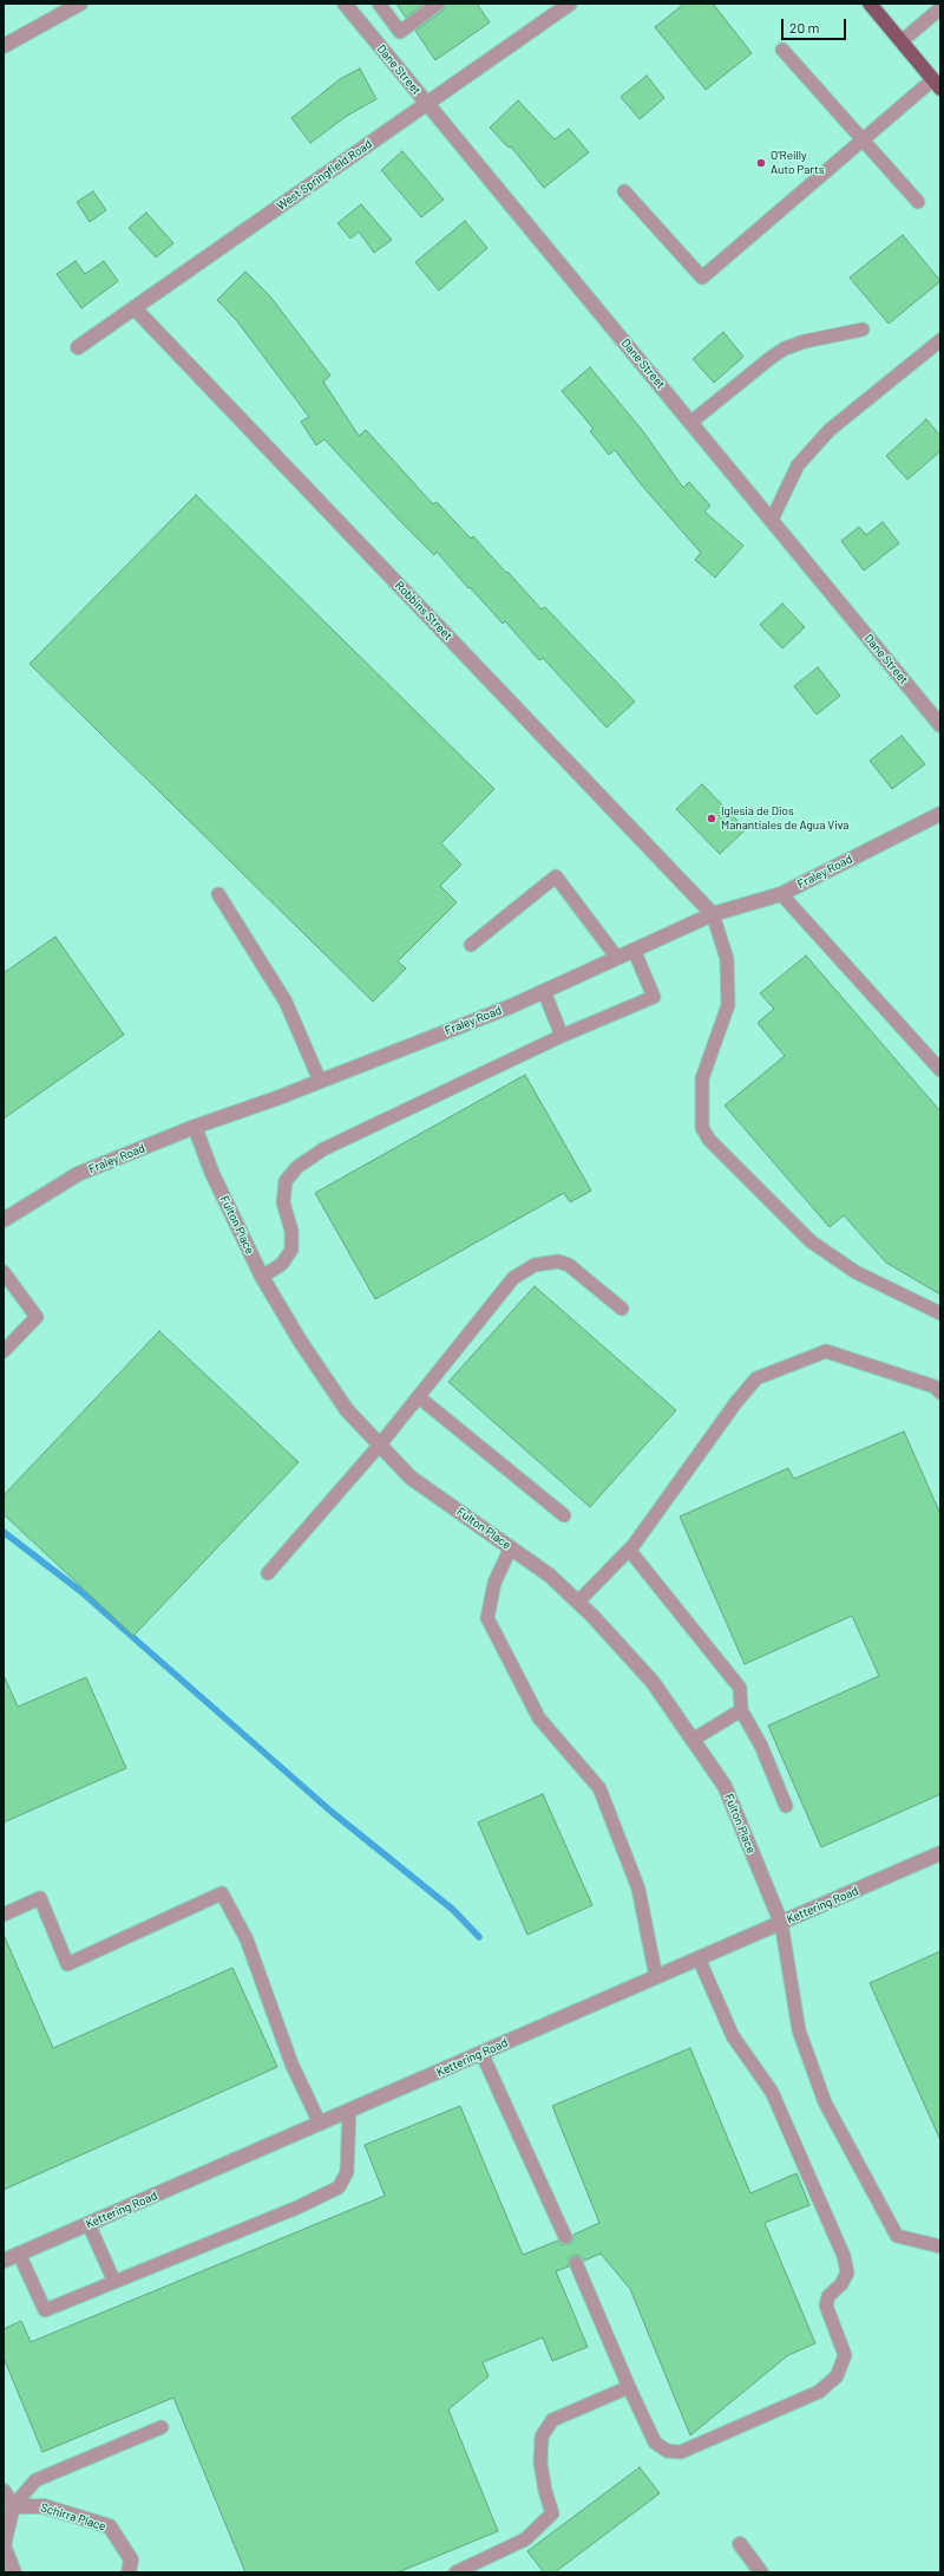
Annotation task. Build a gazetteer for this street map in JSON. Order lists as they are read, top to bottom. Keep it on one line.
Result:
{"streets":{"street":["Dane Street","West Springfield Road","Robbins Street","Fraley Road","Fulton Place","Kettering Road","Schirra Place"]},"crossings":[["Dane Street","West Springfield Road"],["West Springfield Road","Robbins Street"],["Robbins Street","Fraley Road"],["Fraley Road","Fulton Place"],["Fulton Place","Kettering Road"]],"places":["O'Reilly Auto Parts","Iglesia de Dios Manantiales de Agua Viva"],"scale_bar":"20 m"}
